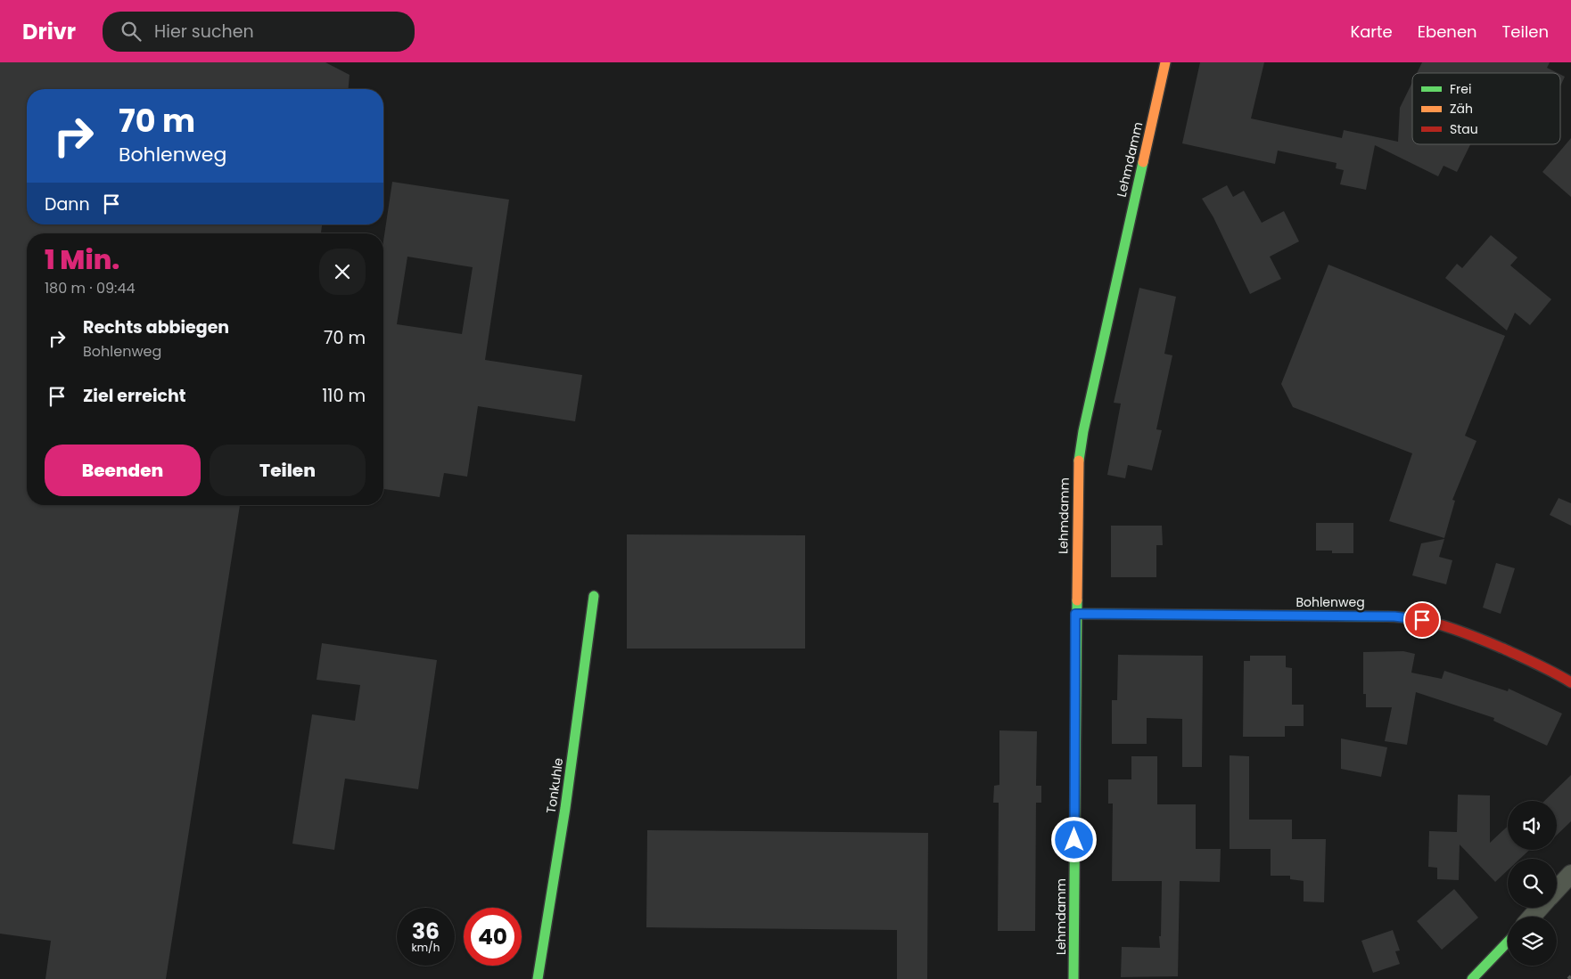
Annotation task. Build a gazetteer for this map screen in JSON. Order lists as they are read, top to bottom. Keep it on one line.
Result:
{"streets":{"street":["Lehmdamm","Bohlenweg","Tonkuhle"]},"crossings":[["Lehmdamm","Bohlenweg"]],"legend":["Frei","Zäh","Stau"],"page":{"header":"Drivr","search":"Hier suchen","nav":["Karte","Ebenen","Teilen"],"turn":["70 m","Bohlenweg"],"then":"Dann","heading":["1 Min.","180 m · 09:44"],"list":[{"name":"Rechts abbiegen","note":"Bohlenweg","value":"70 m"},{"name":"Ziel erreicht","value":"110 m"}],"buttons":["Beenden","Teilen"],"speed":"36 km/h","limit":"40"}}
